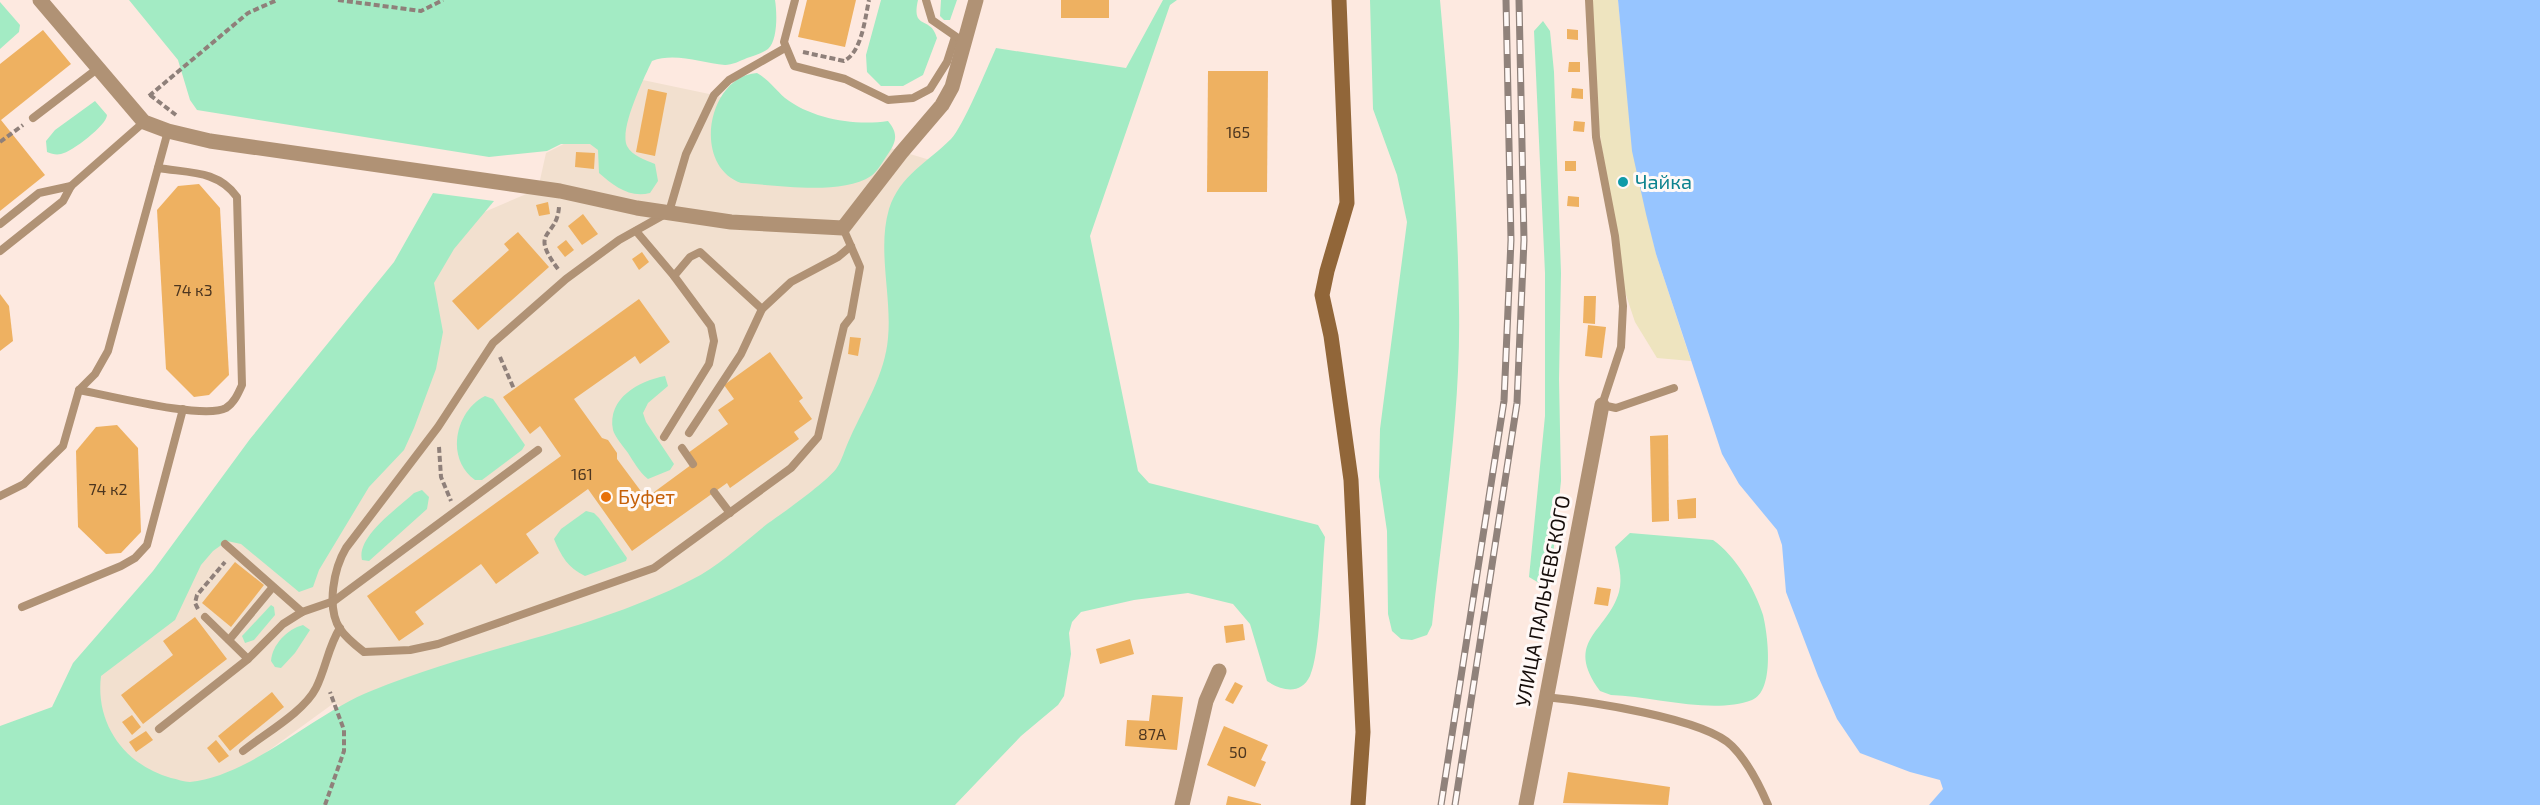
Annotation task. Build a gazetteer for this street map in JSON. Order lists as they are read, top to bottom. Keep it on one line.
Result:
{"streets":{"street":["УЛИЦА ПАЛЬЧЕВСКОГО"]},"places":["Чайка","Буфет"],"house_numbers":["165","74 к3","161","74 к2","87А","50"]}
